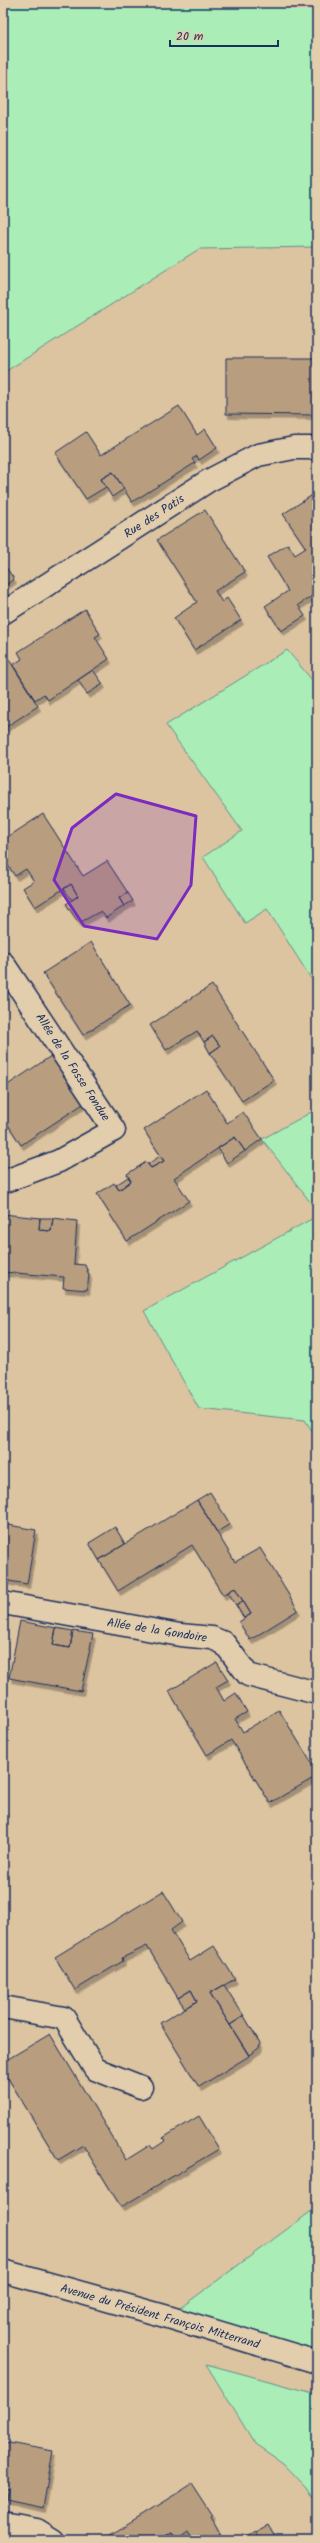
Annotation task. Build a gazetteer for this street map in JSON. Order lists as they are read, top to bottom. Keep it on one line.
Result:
{"streets":{"street":["Rue des Patis","Allée de la Fosse Fondue","Allée de la Gondoire","Avenue du Président François Mitterrand"]},"scale_bar":"20 m"}
